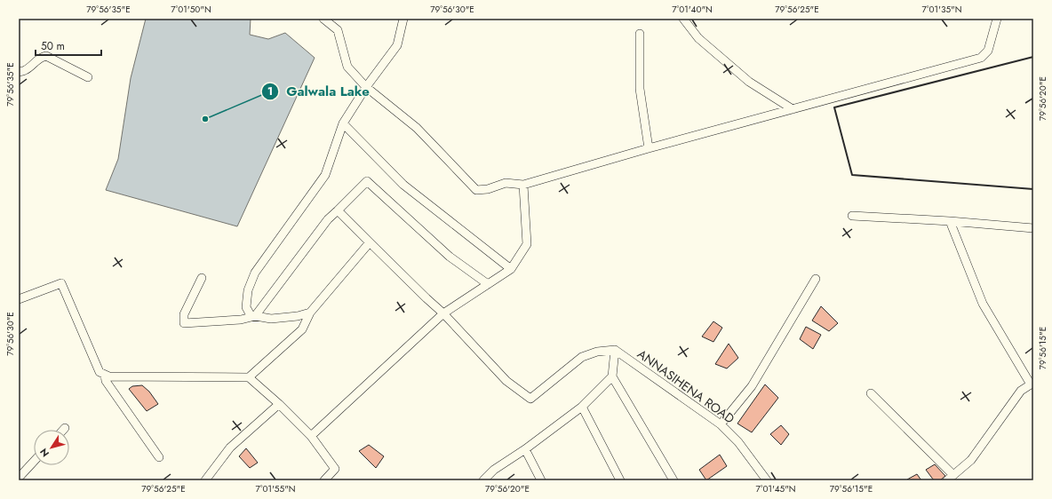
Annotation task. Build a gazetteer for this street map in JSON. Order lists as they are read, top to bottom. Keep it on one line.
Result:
{"streets":{"street":["ANNASIHENA ROAD"]},"places":["Galwala Lake"],"scale_bar":"50 m","north":"bottom left","coordinates":["79°56'35\"E","7°01'50\"N","79°56'30\"E","7°01'40\"N","79°56'25\"E","7°01'35\"N","79°56'20\"E","79°56'15\"E","7°01'55\"N","7°01'45\"N"]}
